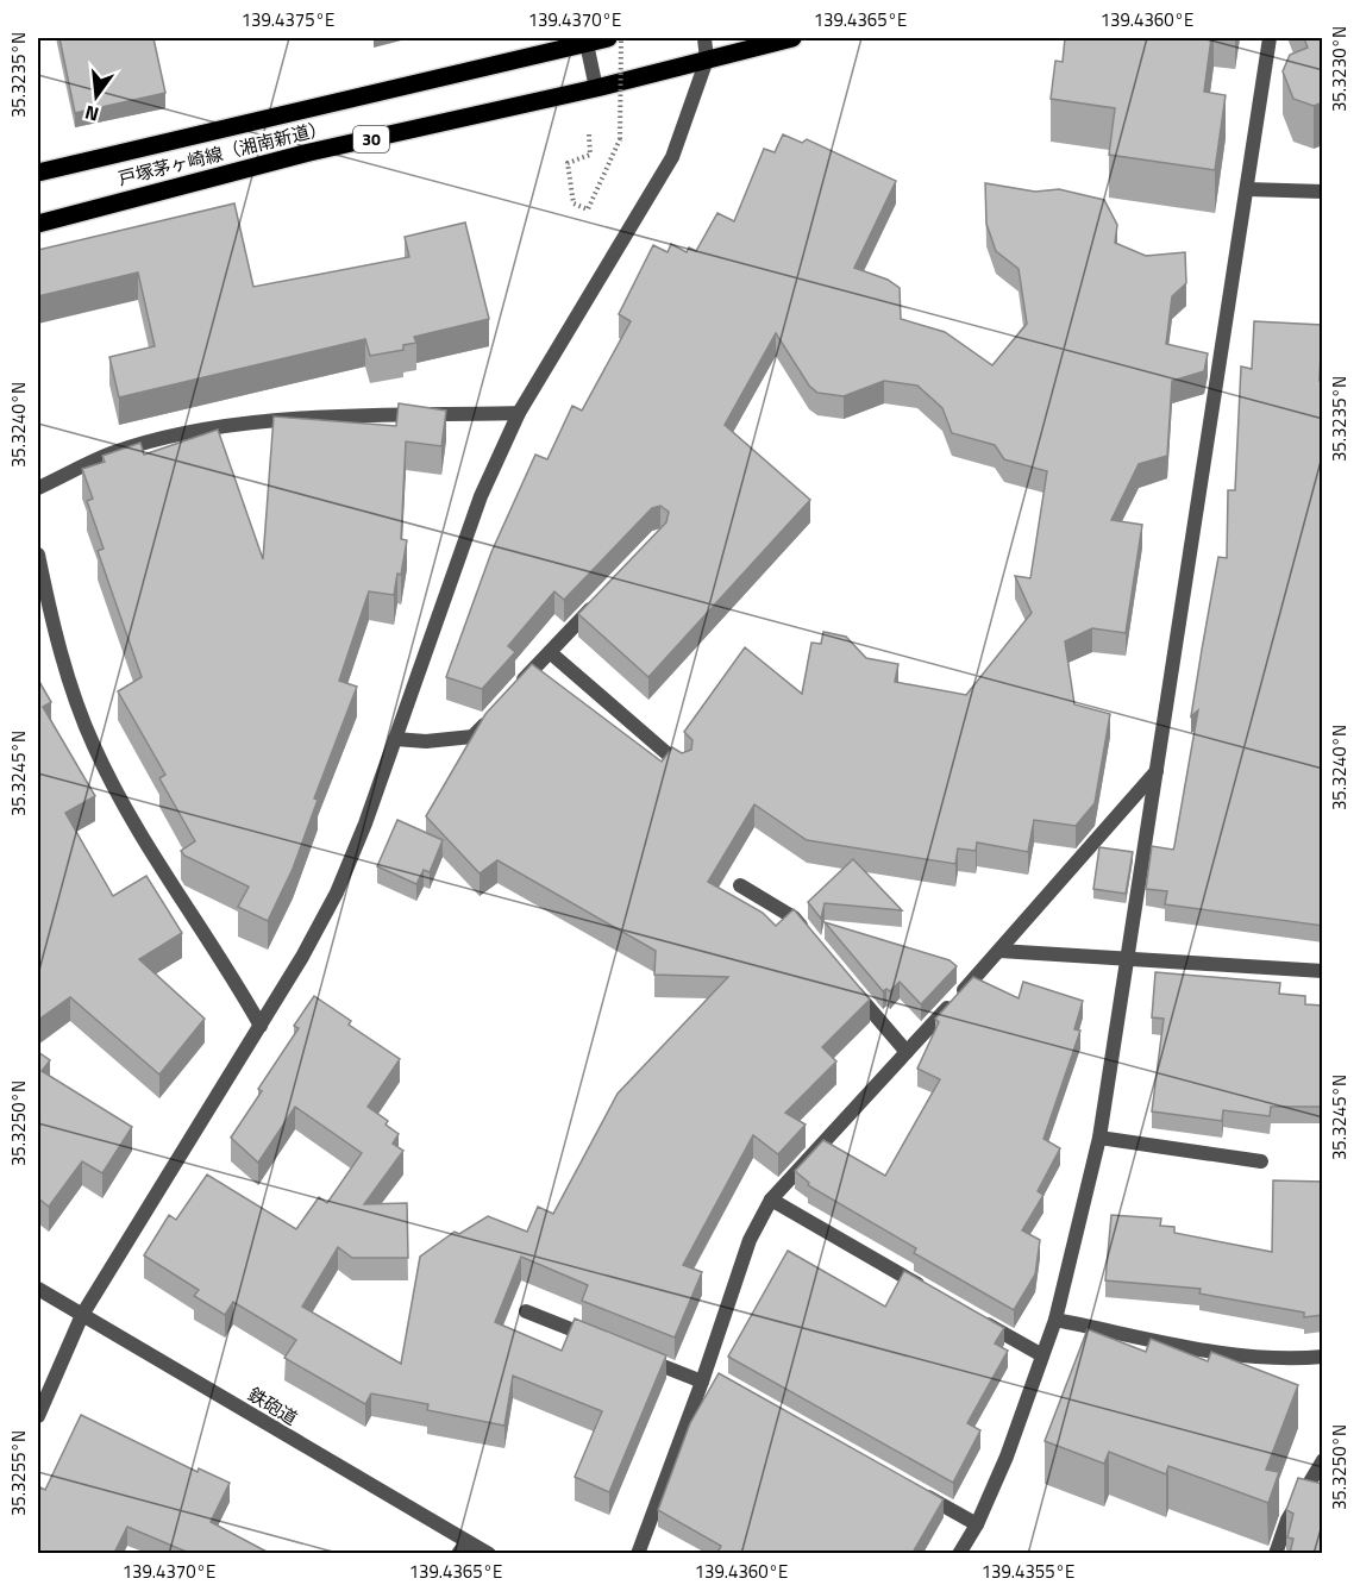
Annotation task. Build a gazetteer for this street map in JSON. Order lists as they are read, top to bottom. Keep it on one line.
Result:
{"streets":{"main road":["30","戸塚茅ヶ崎線（湘南新道）"],"street":["鉄砲道"]},"north":"bottom","coordinates":["139.4375°E","139.4370°E","139.4365°E","139.4360°E","35.3230°N","35.3235°N","35.3240°N","35.3245°N","35.3250°N","35.3255°N","139.4355°E"]}
